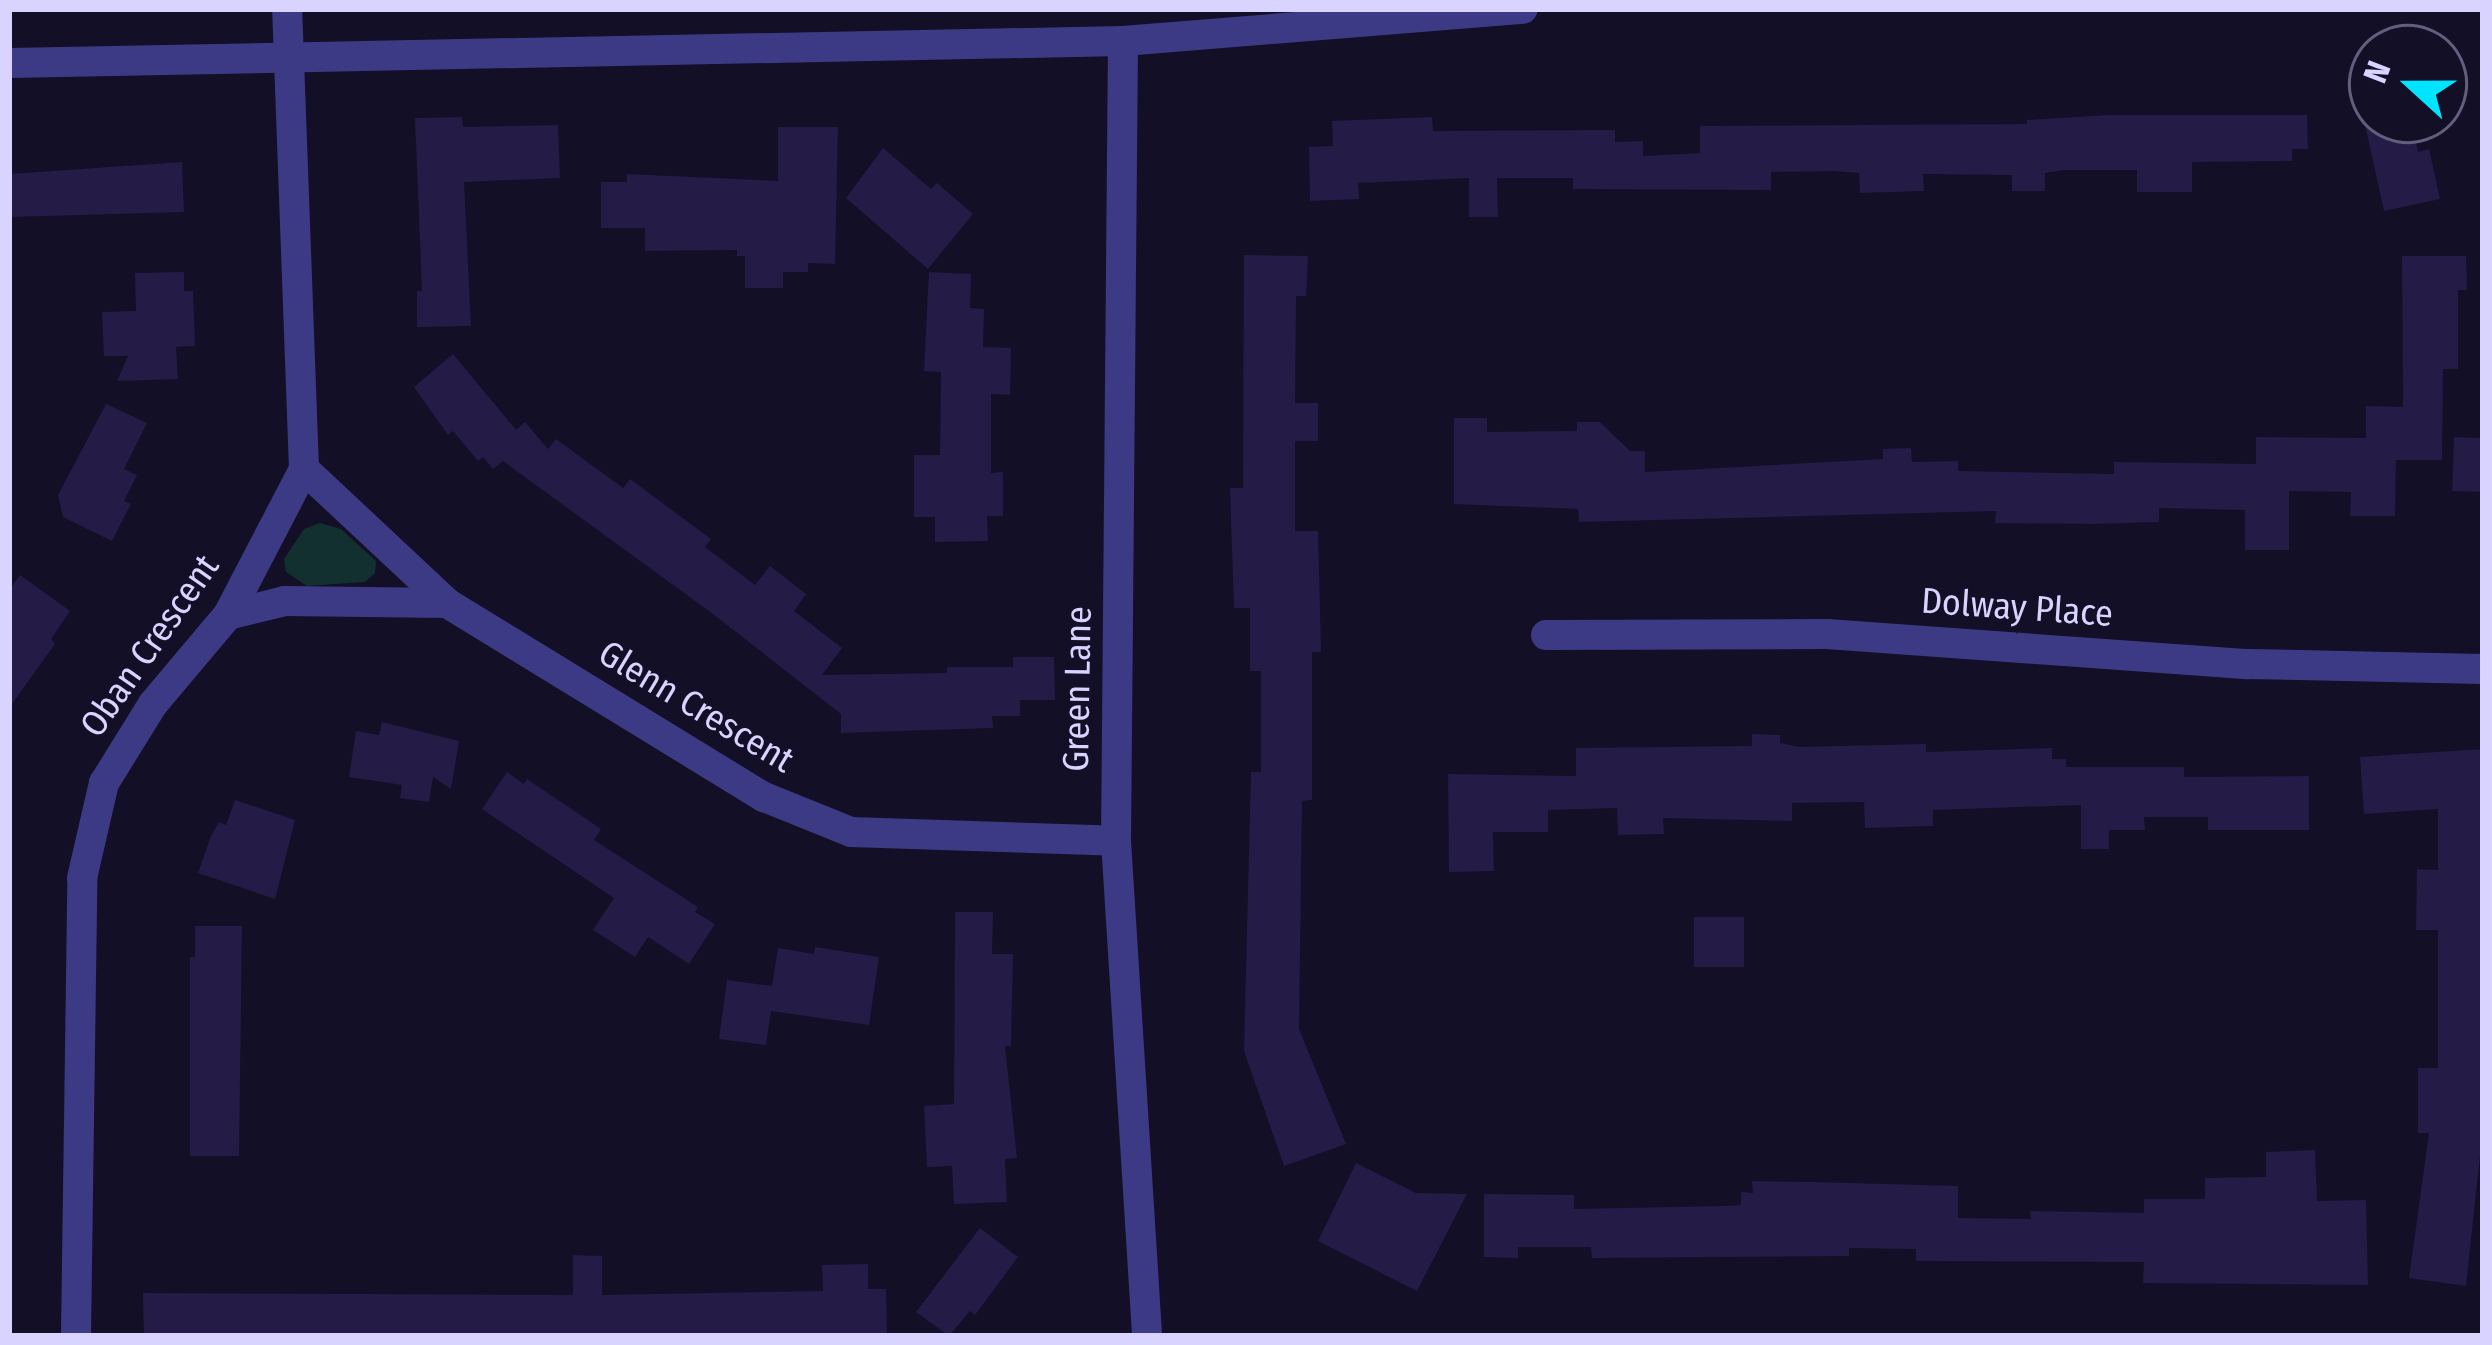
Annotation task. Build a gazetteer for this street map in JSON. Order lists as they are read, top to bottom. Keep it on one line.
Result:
{"streets":{"street":["Dolway Place","Oban Crescent","Green Lane","Glenn Crescent"]},"crossings":[["Oban Crescent","Glenn Crescent"],["Green Lane","Glenn Crescent"]],"north":"left"}
